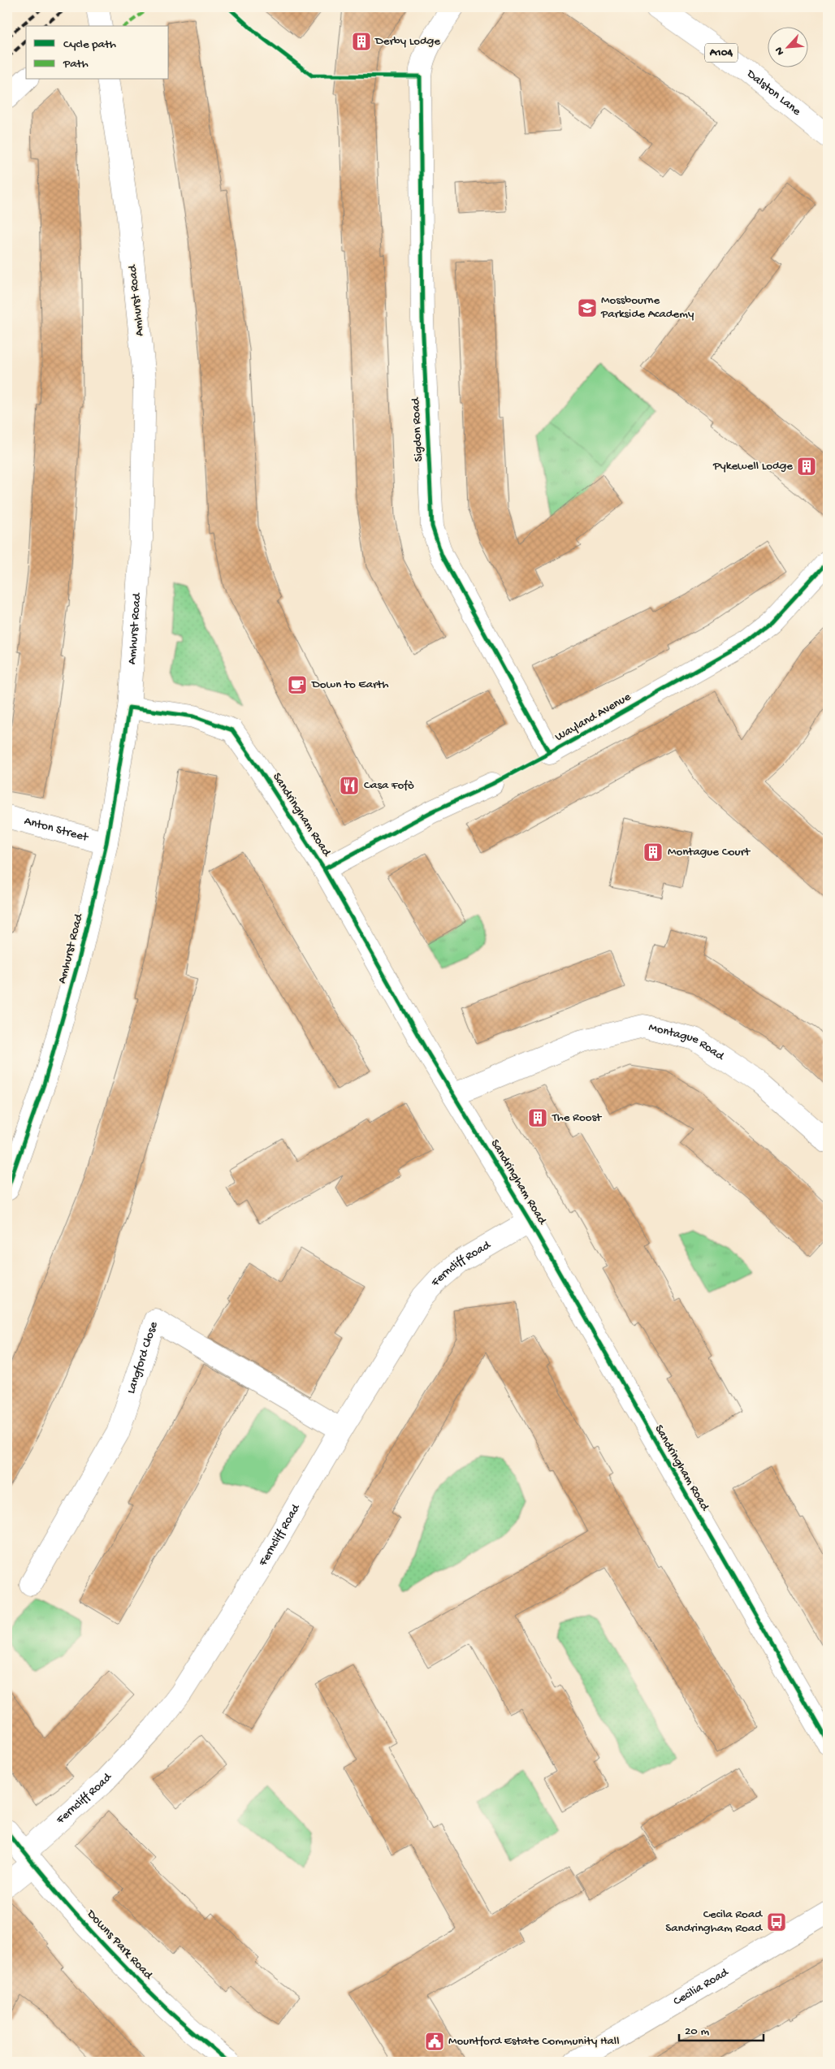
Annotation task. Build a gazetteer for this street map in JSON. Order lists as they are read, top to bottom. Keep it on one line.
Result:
{"streets":{"street":["A104","Dalston Lane","Amhurst Road","Sigdon Road","Wayland Avenue","Sandringham Road","Anton Street","Montague Road","Ferncliff Road","Langford Close","Downs Park Road","Cecilia Road"]},"crossings":[["Amhurst Road","Sandringham Road"],["Amhurst Road","Anton Street"],["Sigdon Road","Wayland Avenue"],["Sandringham Road","Montague Road"],["Sandringham Road","Ferncliff Road"],["Ferncliff Road","Langford Close"],["Ferncliff Road","Downs Park Road"]],"places":{"building":["Derby Lodge","Pykewell Lodge","Montague Court","The Roost"],"school or university":["Mossbourne Parkside Academy"],"cafe":["Down to Earth"],"restaurant":["Casa Fofò"],"bus stop":["Cecila Road Sandringham Road"],"public building":["Mountford Estate Community Hall"]},"legend":["Cycle path","Path"],"scale_bar":"20 m","north":"bottom left"}
